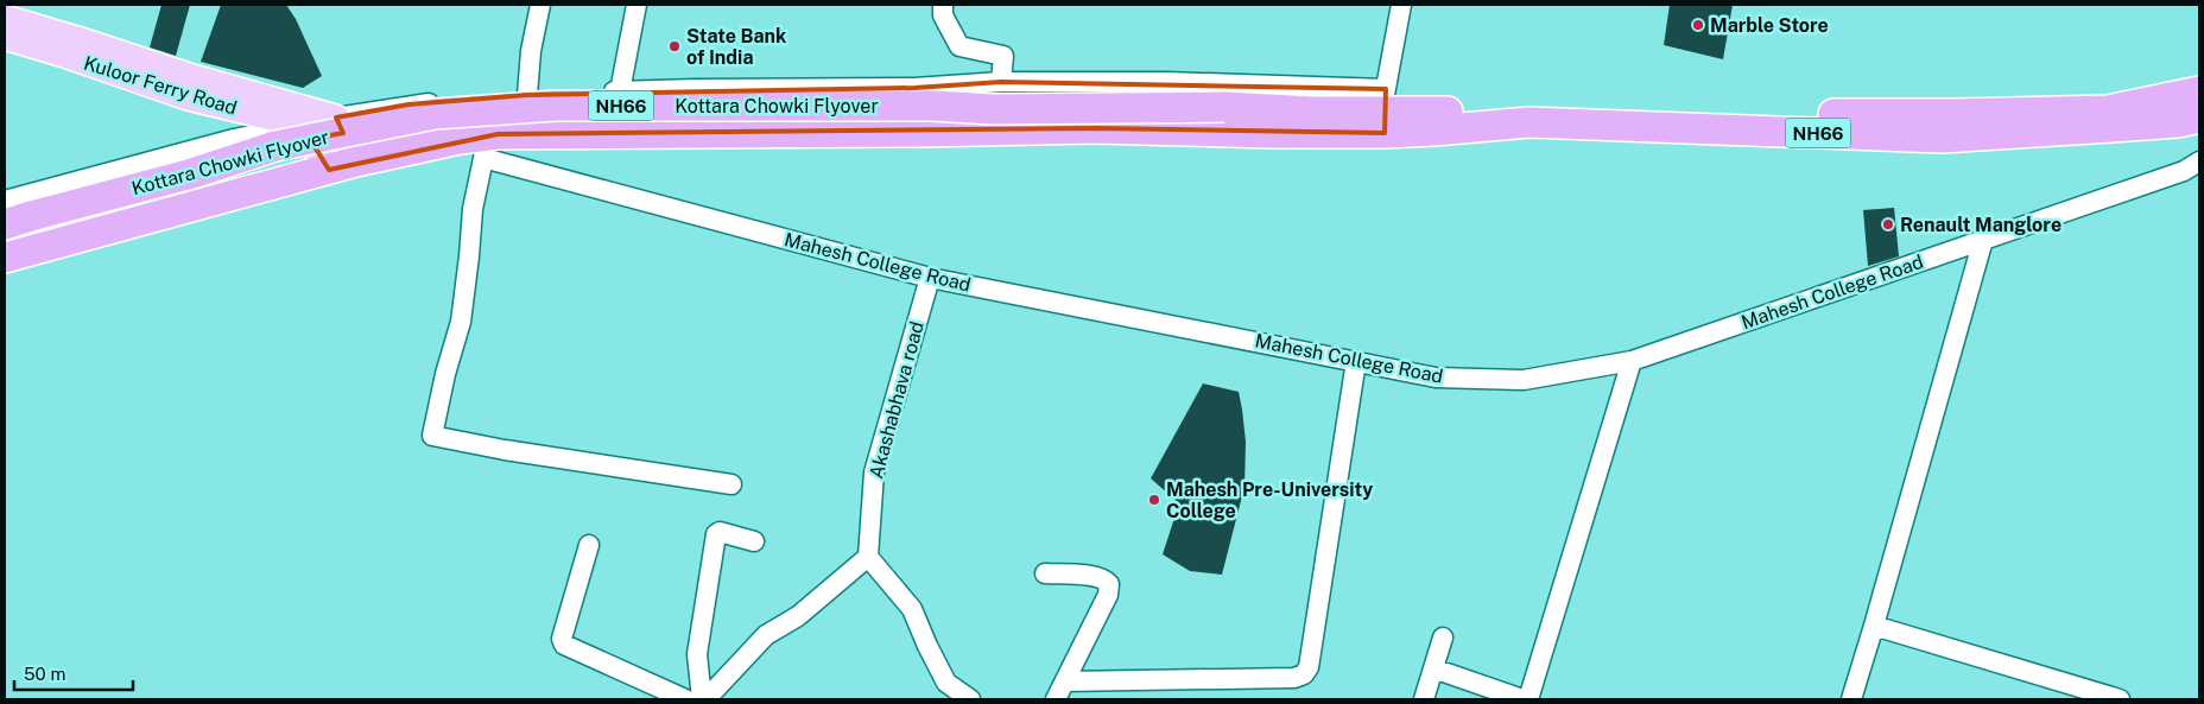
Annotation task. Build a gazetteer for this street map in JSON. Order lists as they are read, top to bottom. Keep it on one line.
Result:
{"streets":{"highway":["NH66","Kottara Chowki Flyover"],"main road":["Kuloor Ferry Road"],"street":["Mahesh College Road","Akashabhava road"]},"crossings":[["NH66","Kottara Chowki Flyover"],["NH66","Mahesh College Road"],["Mahesh College Road","Akashabhava road"]],"places":["Marble Store","State Bank of India","Renault Manglore","Mahesh Pre-University College"],"scale_bar":"50 m"}
